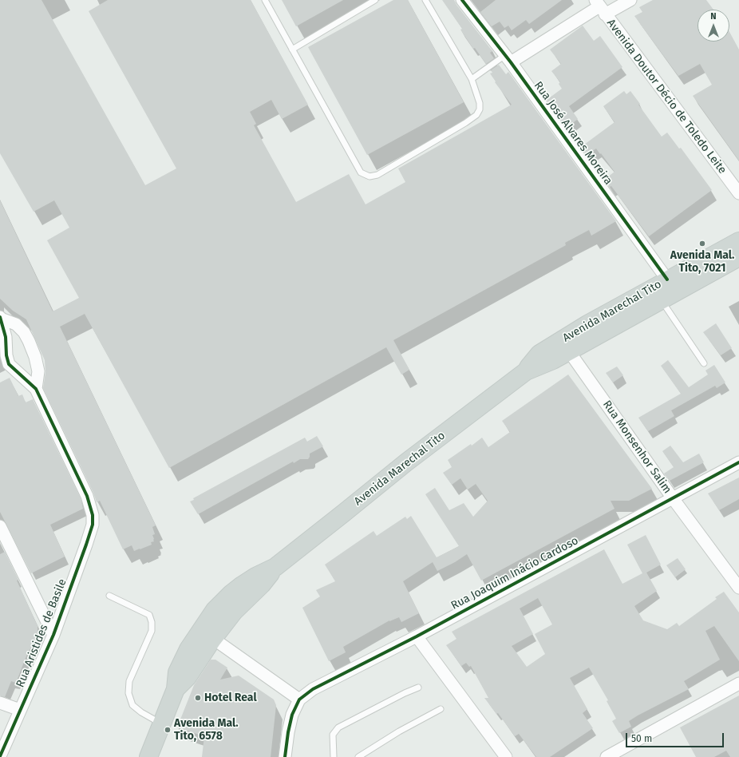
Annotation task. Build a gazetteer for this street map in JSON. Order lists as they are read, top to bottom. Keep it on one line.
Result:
{"streets":{"main road":["Avenida Marechal Tito"],"street":["Avenida Doutor Décio de Toledo Leite","Rua José Alvares Moreira","Rua Monsenhor Salim","Rua Joaquim Inácio Cardoso","Rua Aristides de Basile"]},"crossings":[["Rua José Alvares Moreira","Avenida Marechal Tito"],["Avenida Marechal Tito","Rua Monsenhor Salim"],["Rua Monsenhor Salim","Rua Joaquim Inácio Cardoso"]],"places":["Avenida Mal. Tito, 7021","Hotel Real","Avenida Mal. Tito, 6578"],"scale_bar":"50 m","north":"top"}
